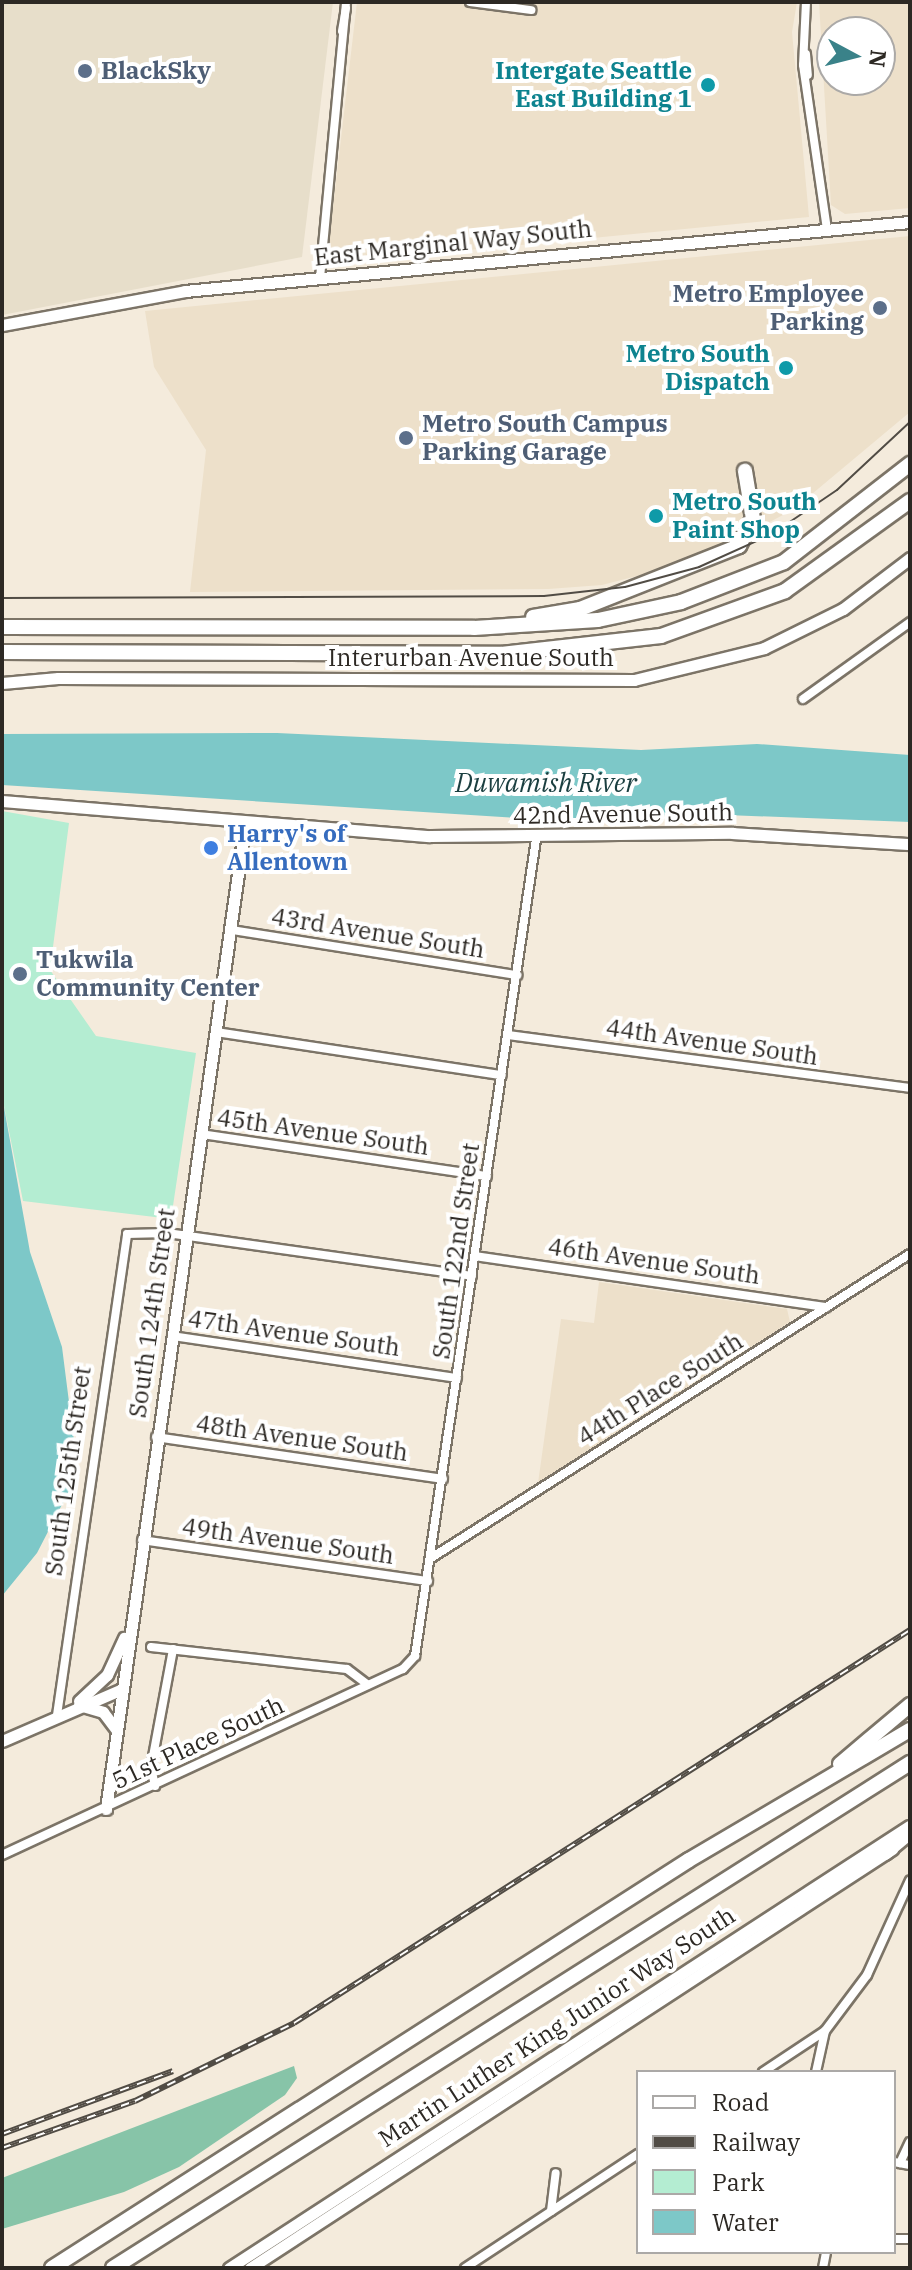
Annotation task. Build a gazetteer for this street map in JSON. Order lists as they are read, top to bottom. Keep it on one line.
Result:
{"streets":{"street":["East Marginal Way South","Interurban Avenue South","42nd Avenue South","43rd Avenue South","44th Avenue South","45th Avenue South","South 122nd Street","46th Avenue South","South 124th Street","47th Avenue South","44th Place South","48th Avenue South","South 125th Street","49th Avenue South","51st Place South","Martin Luther King Junior Way South"]},"crossings":[["42nd Avenue South","South 122nd Street"],["42nd Avenue South","South 124th Street"],["43rd Avenue South","South 122nd Street"],["43rd Avenue South","South 124th Street"],["44th Avenue South","South 122nd Street"],["45th Avenue South","South 122nd Street"],["45th Avenue South","South 124th Street"],["South 122nd Street","46th Avenue South"],["South 122nd Street","47th Avenue South"],["South 122nd Street","44th Place South"],["South 122nd Street","48th Avenue South"],["South 122nd Street","49th Avenue South"],["South 122nd Street","51st Place South"],["46th Avenue South","44th Place South"],["South 124th Street","47th Avenue South"],["South 124th Street","48th Avenue South"],["South 124th Street","South 125th Street"],["South 124th Street","49th Avenue South"],["South 124th Street","51st Place South"]],"water":["Duwamish River"],"places":["BlackSky","Intergate Seattle East Building 1","Metro Employee Parking","Metro South Dispatch","Metro South Campus Parking Garage","Metro South Paint Shop","Harry's of Allentown","Tukwila Community Center"],"legend":["Road","Railway","Park","Water"],"north":"right"}
